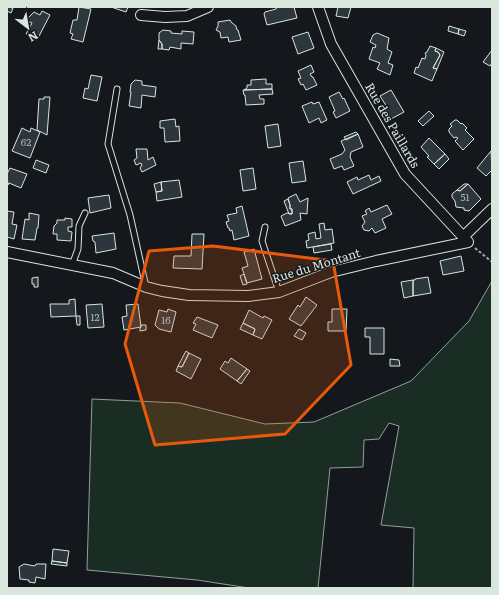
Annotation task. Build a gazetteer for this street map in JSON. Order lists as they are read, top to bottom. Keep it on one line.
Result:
{"streets":{"street":["Rue des Paillards","Rue du Montant"]},"crossings":[["Rue des Paillards","Rue du Montant"]],"house_numbers":["62","51","12","16"],"north":"bottom right"}
